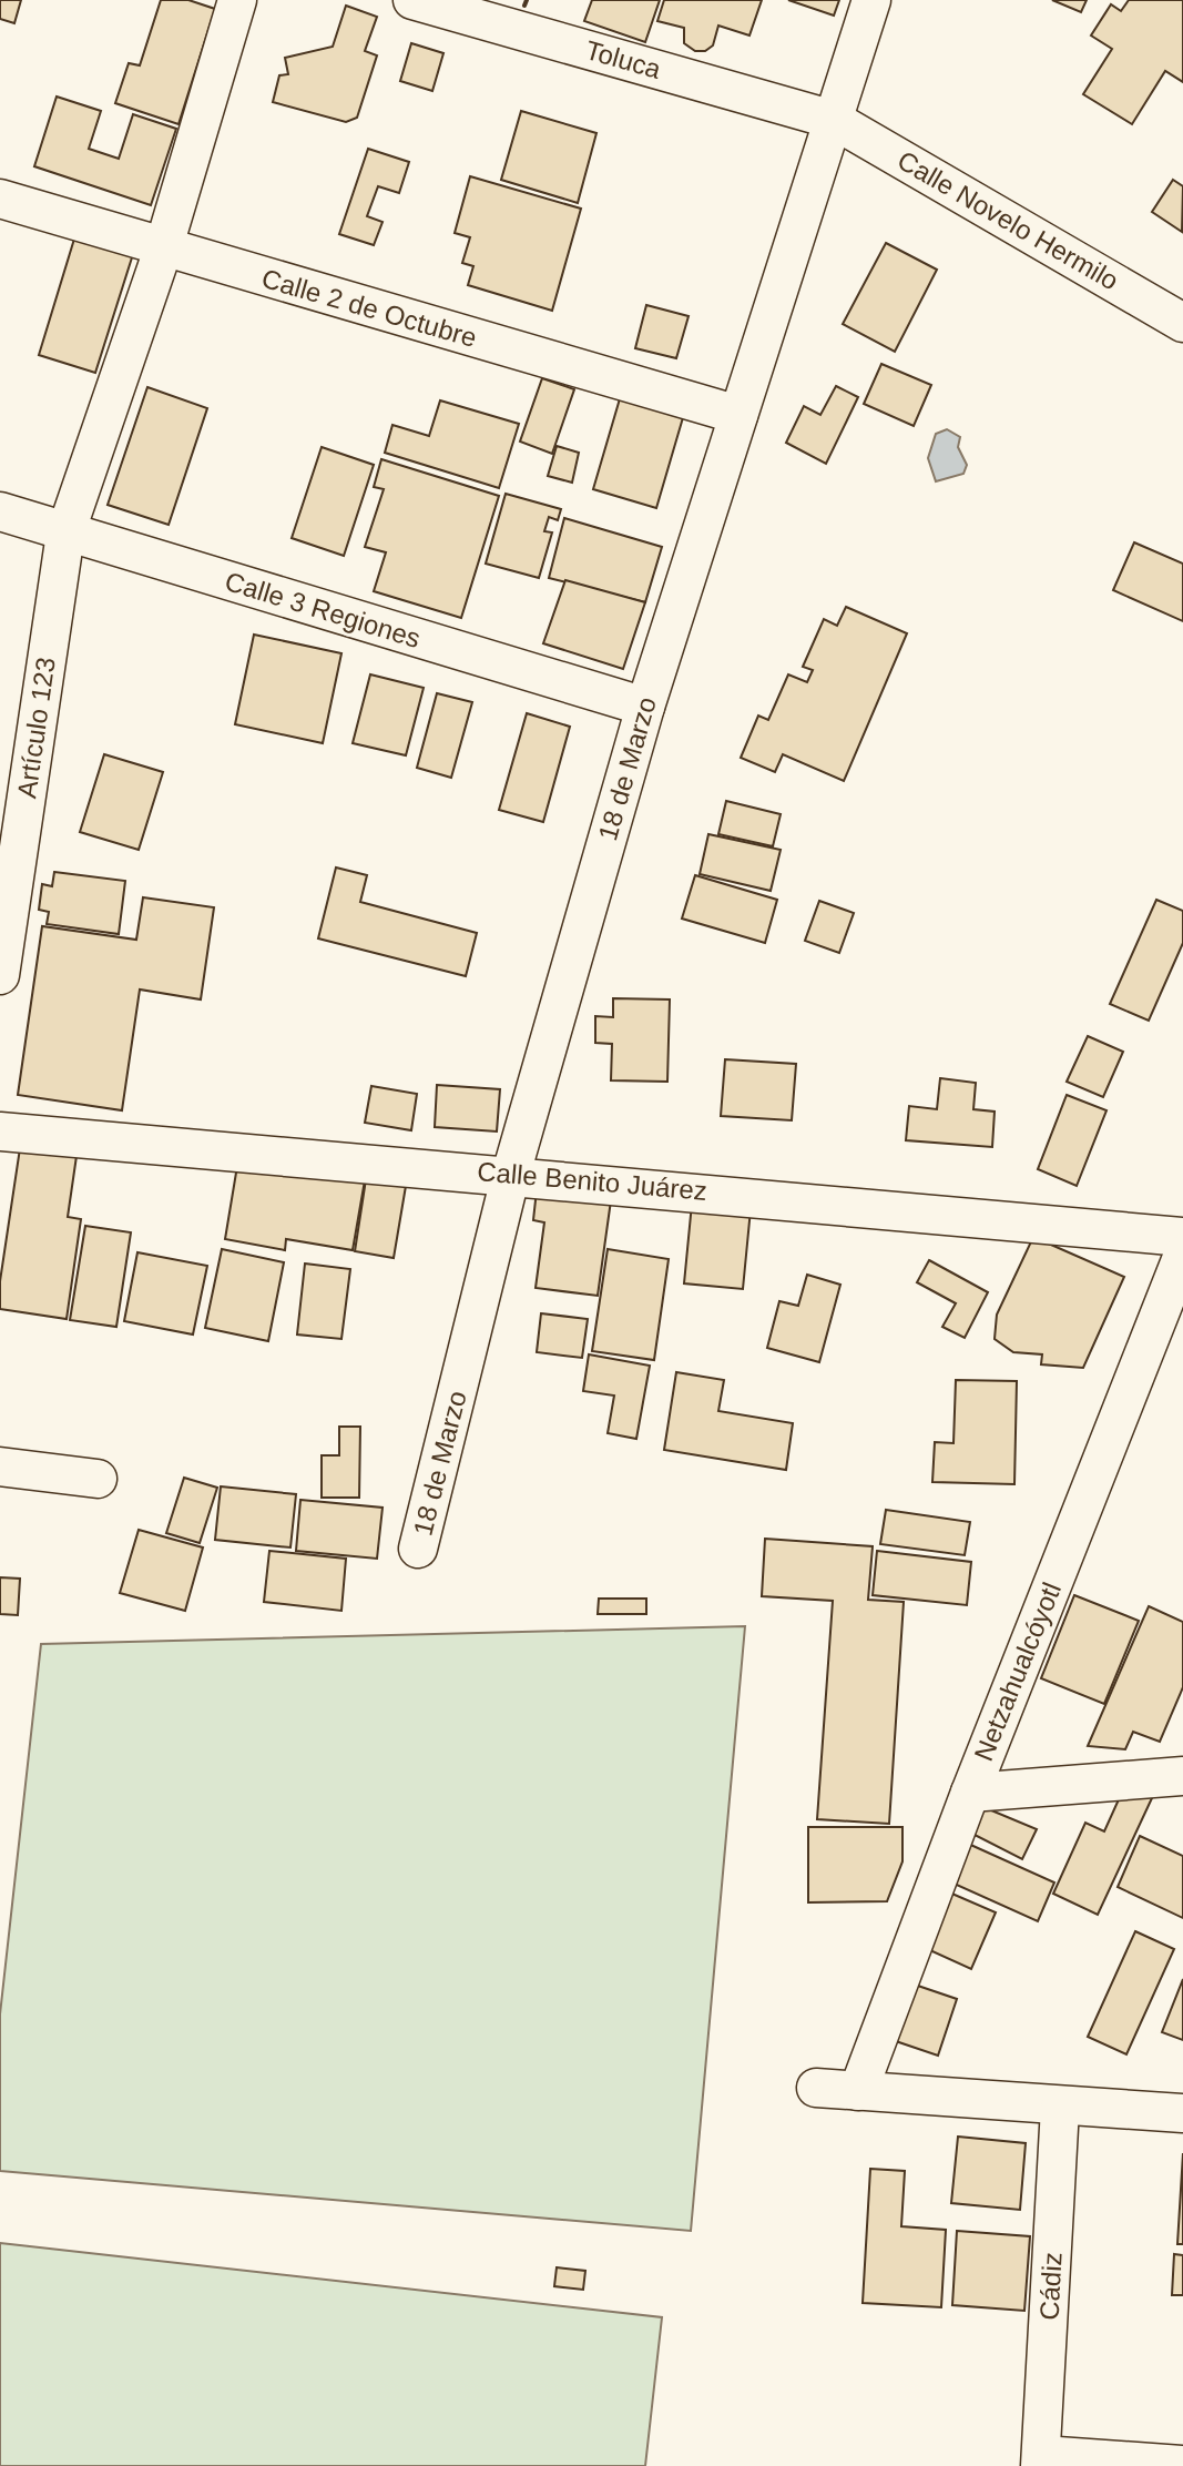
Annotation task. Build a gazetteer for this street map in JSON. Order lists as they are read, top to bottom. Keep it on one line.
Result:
{"streets":{"street":["Toluca","Calle Novelo Hermilo","Calle 2 de Octubre","Calle 3 Regiones","Artículo 123","18 de Marzo","Calle Benito Juárez","Netzahualcóyotl","Cádiz"]},"crossings":[["Toluca","Calle Novelo Hermilo"],["Toluca","18 de Marzo"],["Calle Novelo Hermilo","18 de Marzo"],["Calle 2 de Octubre","Artículo 123"],["Calle 2 de Octubre","18 de Marzo"],["Calle 3 Regiones","Artículo 123"],["Calle 3 Regiones","18 de Marzo"],["18 de Marzo","Calle Benito Juárez"]]}
